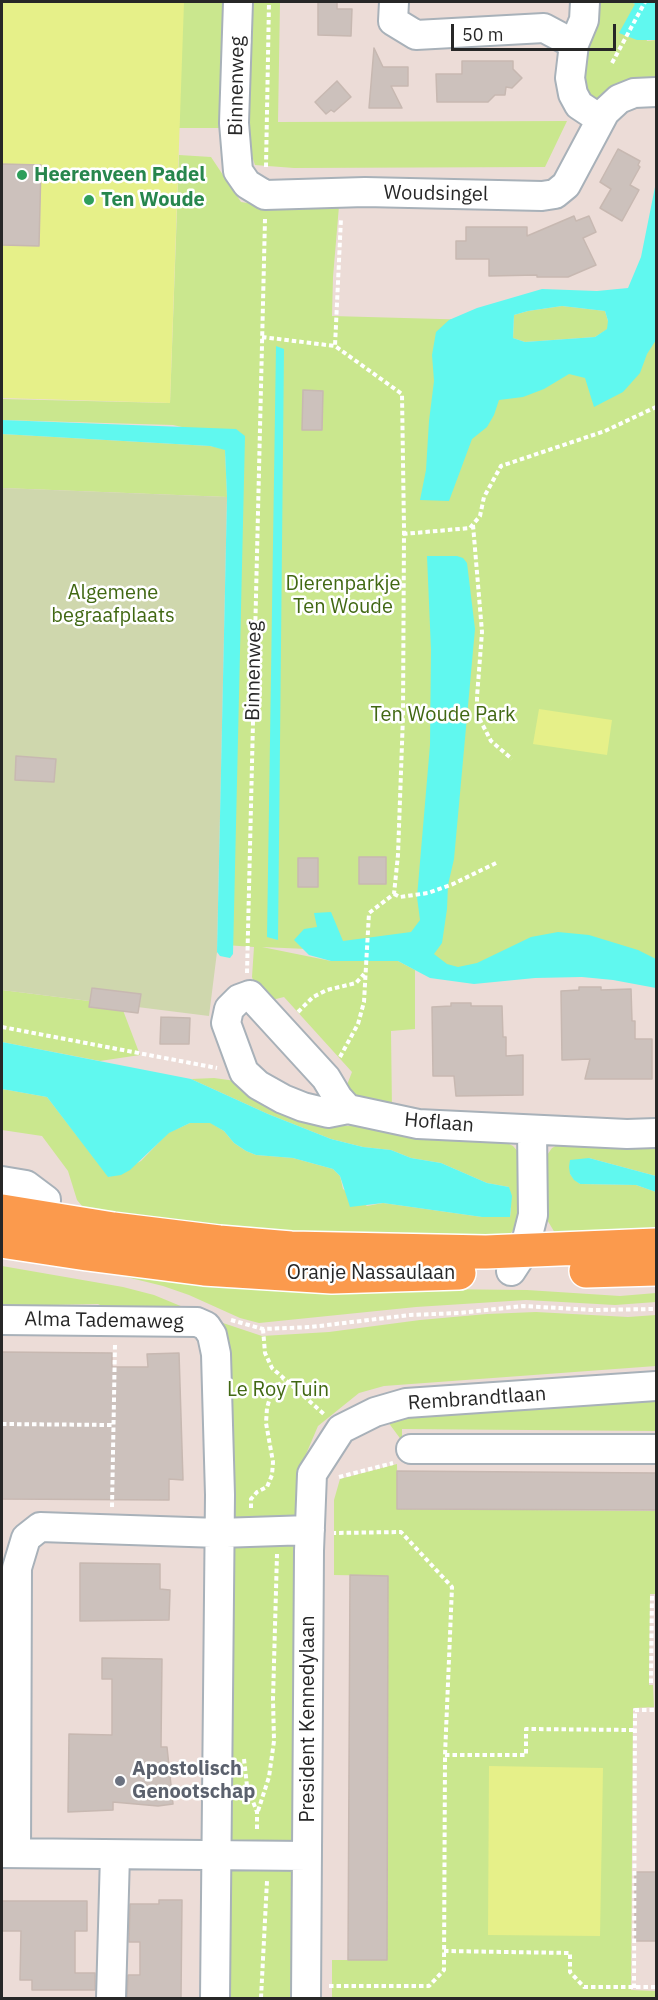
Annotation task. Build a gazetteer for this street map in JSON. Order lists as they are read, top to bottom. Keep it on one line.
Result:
{"streets":{"main road":["Oranje Nassaulaan"],"street":["Binnenweg","Woudsingel","Hoflaan","Alma Tademaweg","Rembrandtlaan","President Kennedylaan"]},"crossings":[["Binnenweg","Woudsingel"],["Rembrandtlaan","President Kennedylaan"]],"parks":["Dierenparkje Ten Woude","Algemene begraafplaats","Ten Woude Park","Le Roy Tuin"],"places":["Heerenveen Padel","Ten Woude","Apostolisch Genootschap"],"scale_bar":"50 m"}
